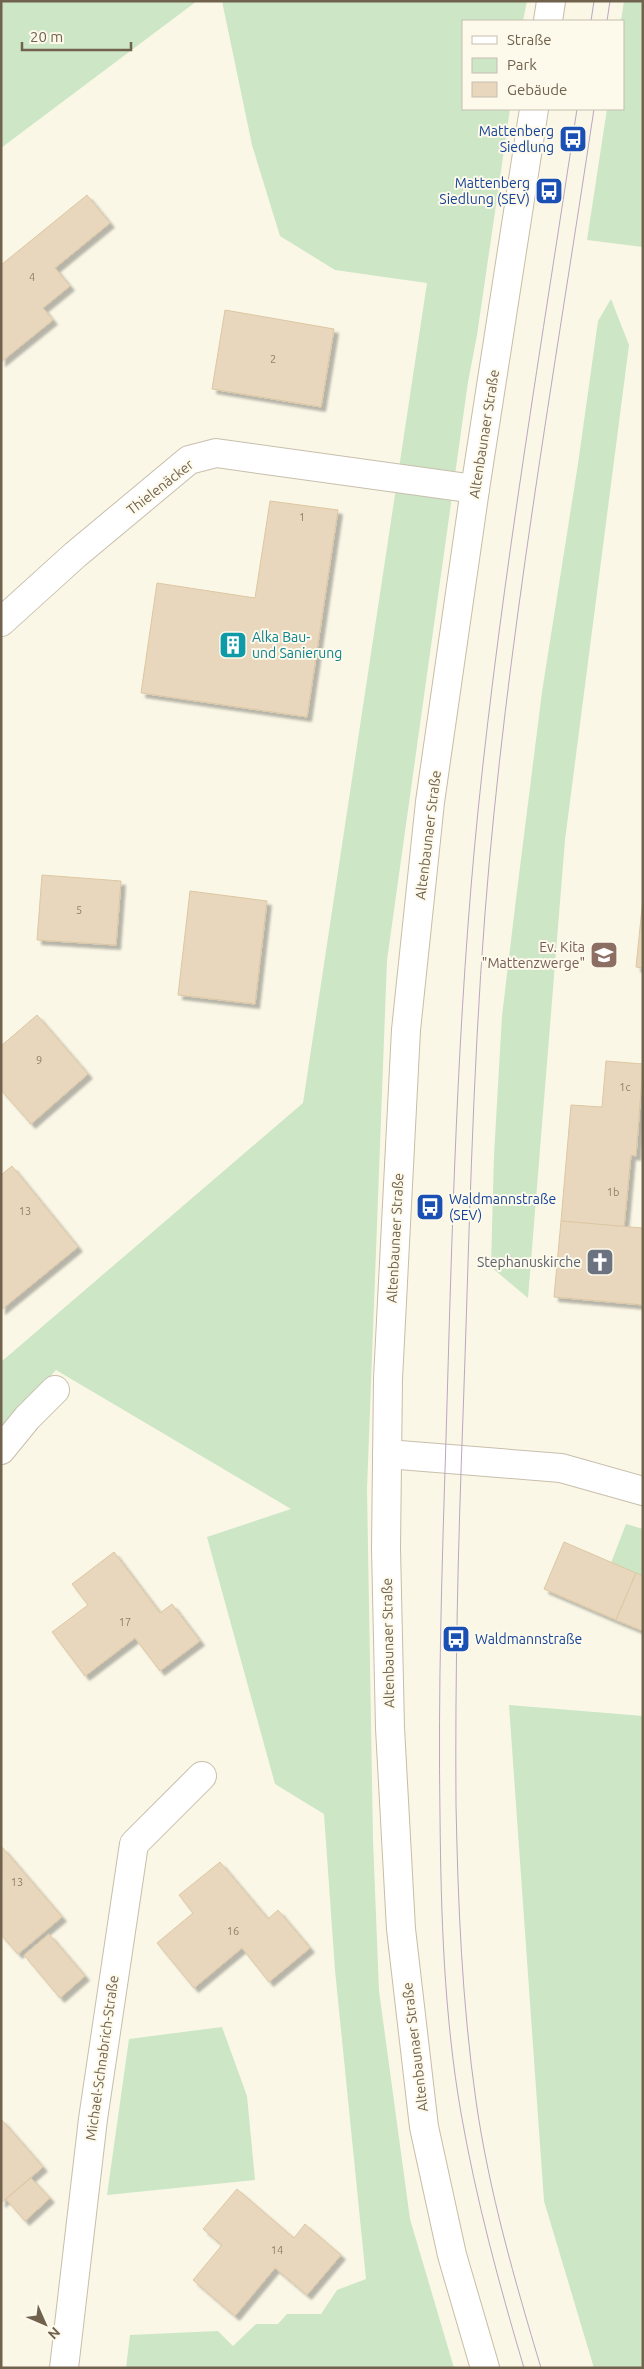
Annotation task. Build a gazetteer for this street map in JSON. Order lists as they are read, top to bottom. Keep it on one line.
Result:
{"streets":{"main road":["Altenbaunaer Straße","Thielenäcker","Michael-Schnabrich-Straße"]},"crossings":[["Altenbaunaer Straße","Thielenäcker"]],"places":{"bus stop":["Mattenberg Siedlung","Mattenberg Siedlung (SEV)","Waldmannstraße (SEV)","Waldmannstraße"],"building":["Alka Bau- und Sanierung"],"school or university":["Ev. Kita \"Mattenzwerge\""],"church":["Stephanuskirche"]},"house_numbers":["4","2","1","5","9","1c","1b","13","17","13","16","14"],"legend":["Straße","Park","Gebäude"],"scale_bar":"20 m","north":"bottom right"}
